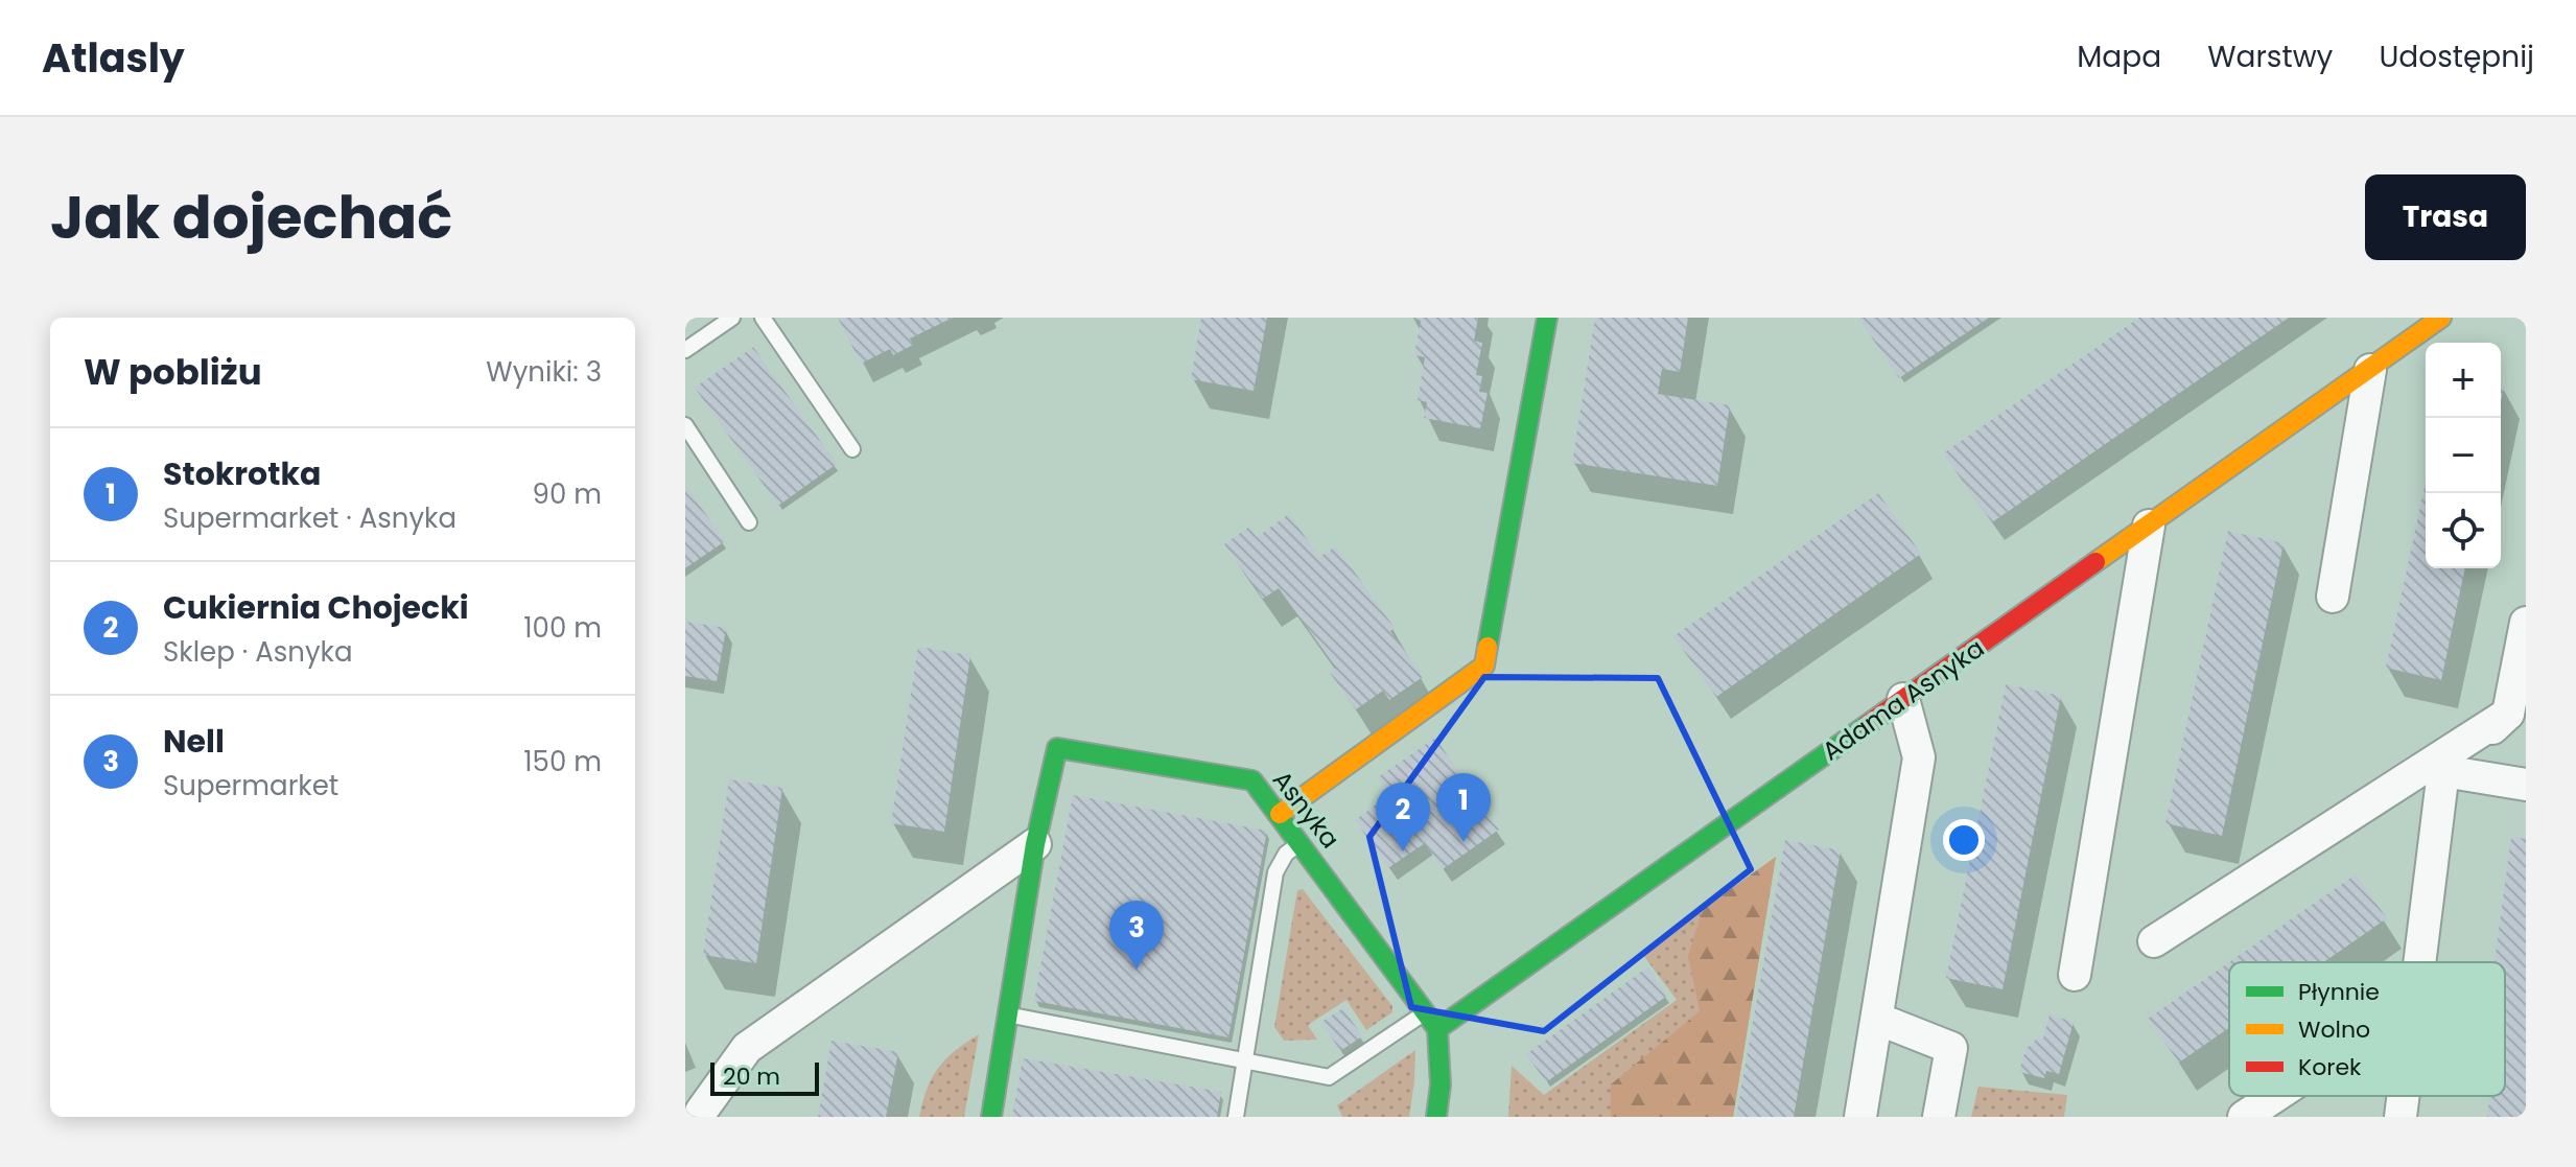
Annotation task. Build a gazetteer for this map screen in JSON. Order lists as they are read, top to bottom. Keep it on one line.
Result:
{"streets":{"street":["Adama Asnyka","Asnyka"]},"crossings":[["Adama Asnyka","Asnyka"]],"legend":["Płynnie","Wolno","Korek"],"scale_bar":"20 m","page":{"header":"Atlasly","nav":["Mapa","Warstwy","Udostępnij"],"title":"Jak dojechać","buttons":"Trasa","heading":["W pobliżu","Wyniki: 3"],"map_buttons":["+","−"],"list":[{"mark":"1","name":"Stokrotka","note":"Supermarket · Asnyka","value":"90 m"},{"mark":"2","name":"Cukiernia Chojecki","note":"Sklep · Asnyka","value":"100 m"},{"mark":"3","name":"Nell","note":"Supermarket","value":"150 m"}],"pins":["1","2","3"],"scale":"20 m"}}
